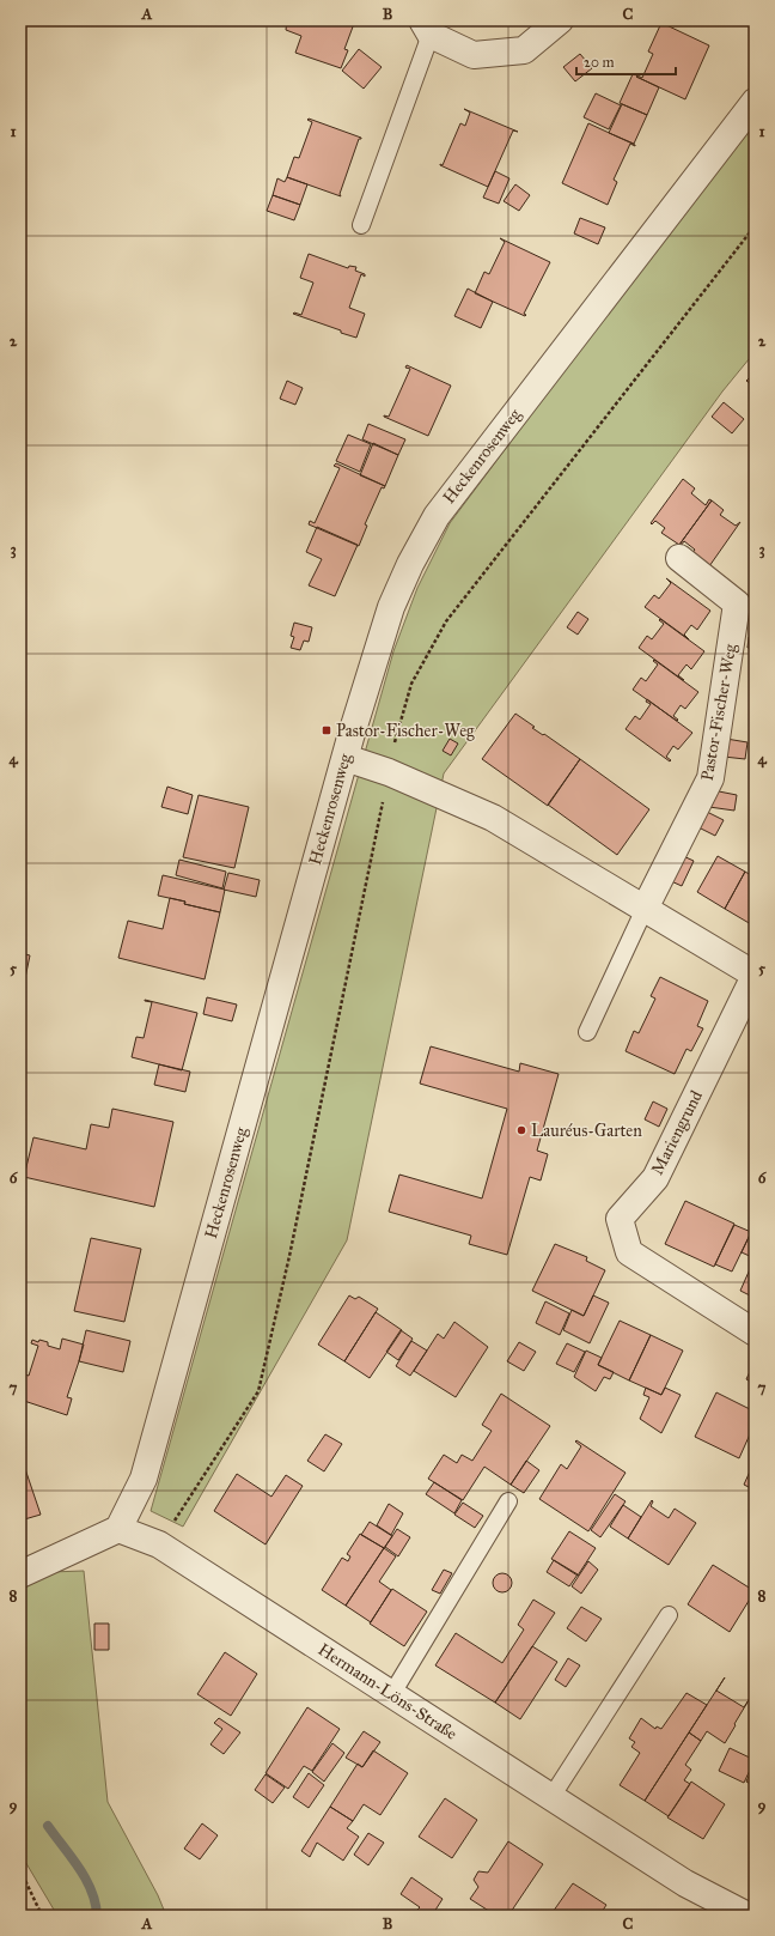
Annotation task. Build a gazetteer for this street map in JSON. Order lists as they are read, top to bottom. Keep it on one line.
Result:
{"streets":{"street":["Heckenrosenweg","Pastor-Fischer-Weg","Mariengrund","Hermann-Löns-Straße"]},"crossings":[["Heckenrosenweg","Hermann-Löns-Straße"]],"places":{"transit":["Pastor-Fischer-Weg"],"other":["Lauréus-Garten"]},"scale_bar":"20 m","grid":{"columns":["A","B","C"],"rows":["1","2","3","4","5","6","7","8","9"]}}
